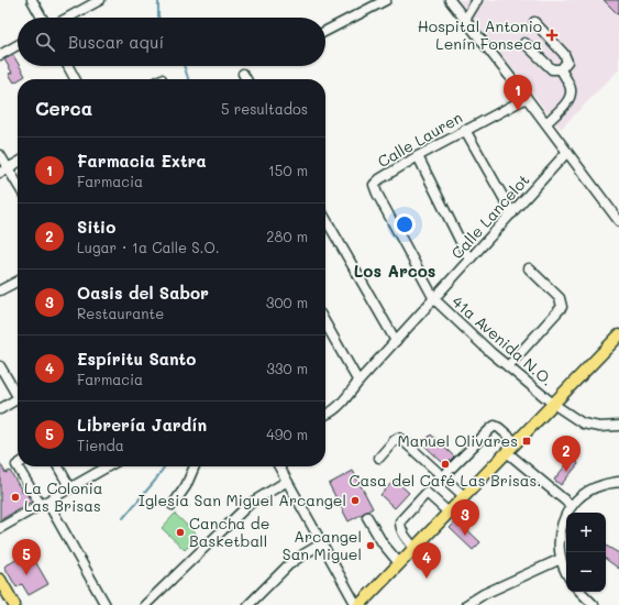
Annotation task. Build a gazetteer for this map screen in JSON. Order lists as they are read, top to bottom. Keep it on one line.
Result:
{"streets":{"street":["Calle Lauren","Calle Lancelot","41a Avenida N.O."]},"crossings":[["Calle Lauren","Calle Lancelot"],["Calle Lauren","41a Avenida N.O."],["Calle Lancelot","41a Avenida N.O."]],"districts":["Los Arcos"],"places":{"health":["Hospital Antonio Lenín Fonseca"],"transit":["Manuel Olivares"],"other":["Casa del Café Las Brisas.","La Colonia Las Brisas","Iglesia San Miguel Arcangel","Cancha de Basketball","Arcangel San Miguel"]},"page":{"search":"Buscar aquí","pins":["1","2","3","5","4"],"heading":["Cerca","5 resultados"],"list":[{"mark":"1","name":"Farmacia Extra","note":"Farmacia","value":"150 m"},{"mark":"2","name":"Sitio","note":"Lugar · 1a Calle S.O.","value":"280 m"},{"mark":"3","name":"Oasis del Sabor","note":"Restaurante","value":"300 m"},{"mark":"4","name":"Espíritu Santo","note":"Farmacia","value":"330 m"},{"mark":"5","name":"Librería Jardín","note":"Tienda","value":"490 m"}],"map_buttons":["+","−"]}}
